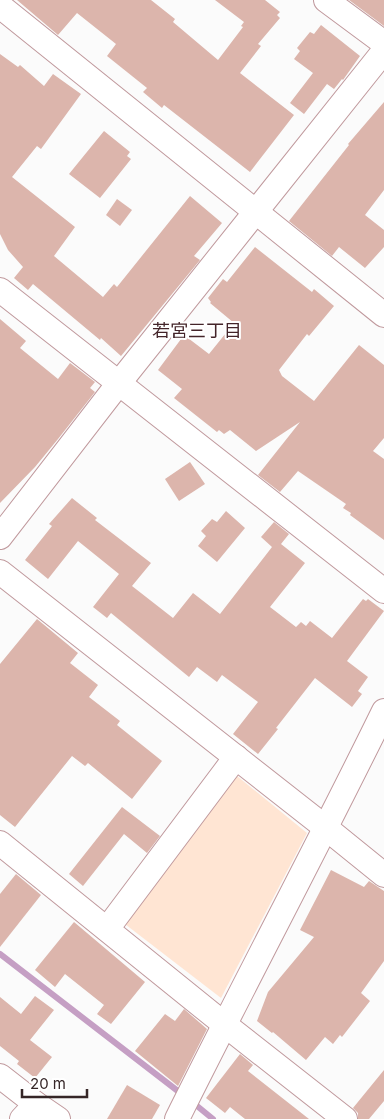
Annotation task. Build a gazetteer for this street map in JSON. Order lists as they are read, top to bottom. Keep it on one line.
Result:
{"districts":["若宮三丁目"],"scale_bar":"20 m"}
